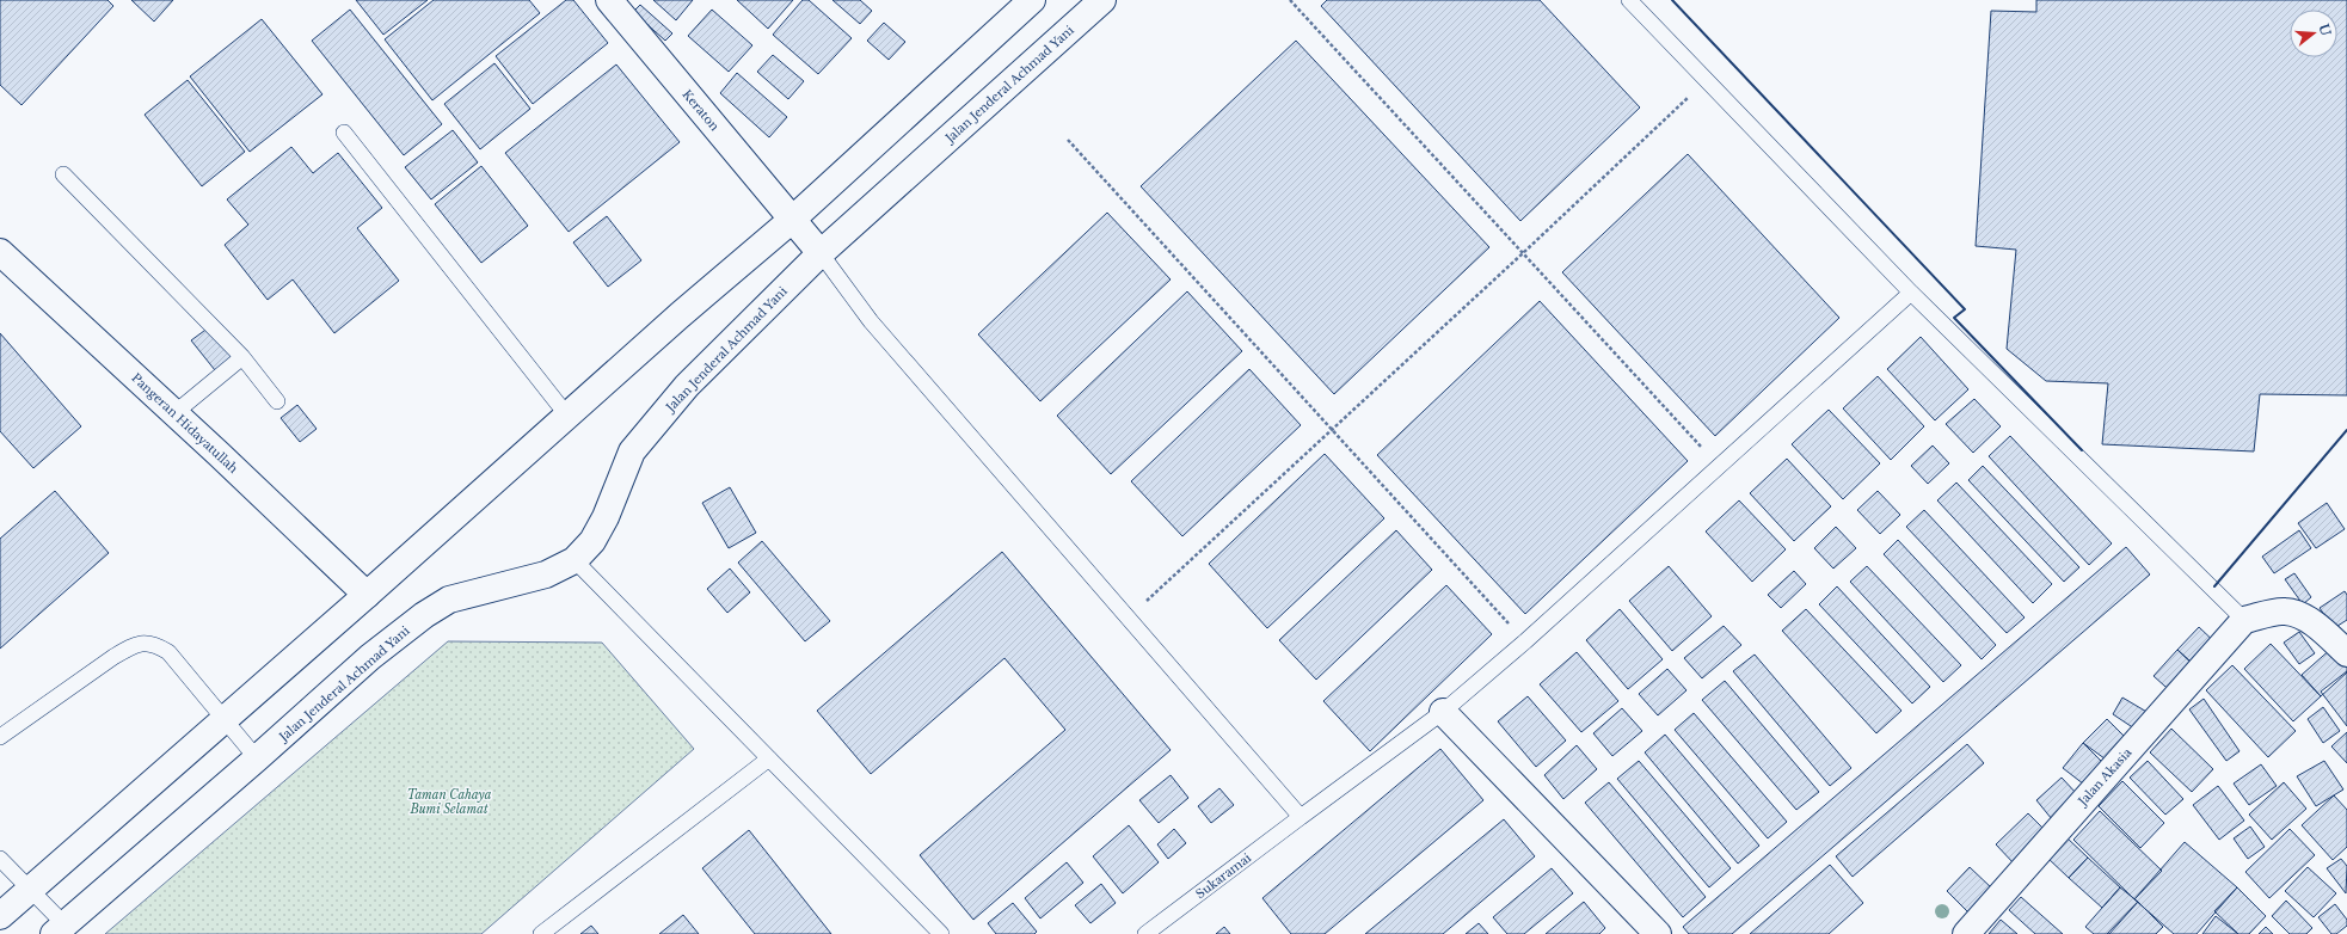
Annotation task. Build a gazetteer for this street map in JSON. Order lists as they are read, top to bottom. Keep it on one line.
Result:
{"streets":{"main road":["Jalan Jenderal Achmad Yani","Keraton","Pangeran Hidayatullah","Jalan Akasia"],"lane":["Sukaramai"]},"crossings":[["Jalan Jenderal Achmad Yani","Keraton"]],"parks":["Taman Cahaya Bumi Selamat"],"north":"right"}
